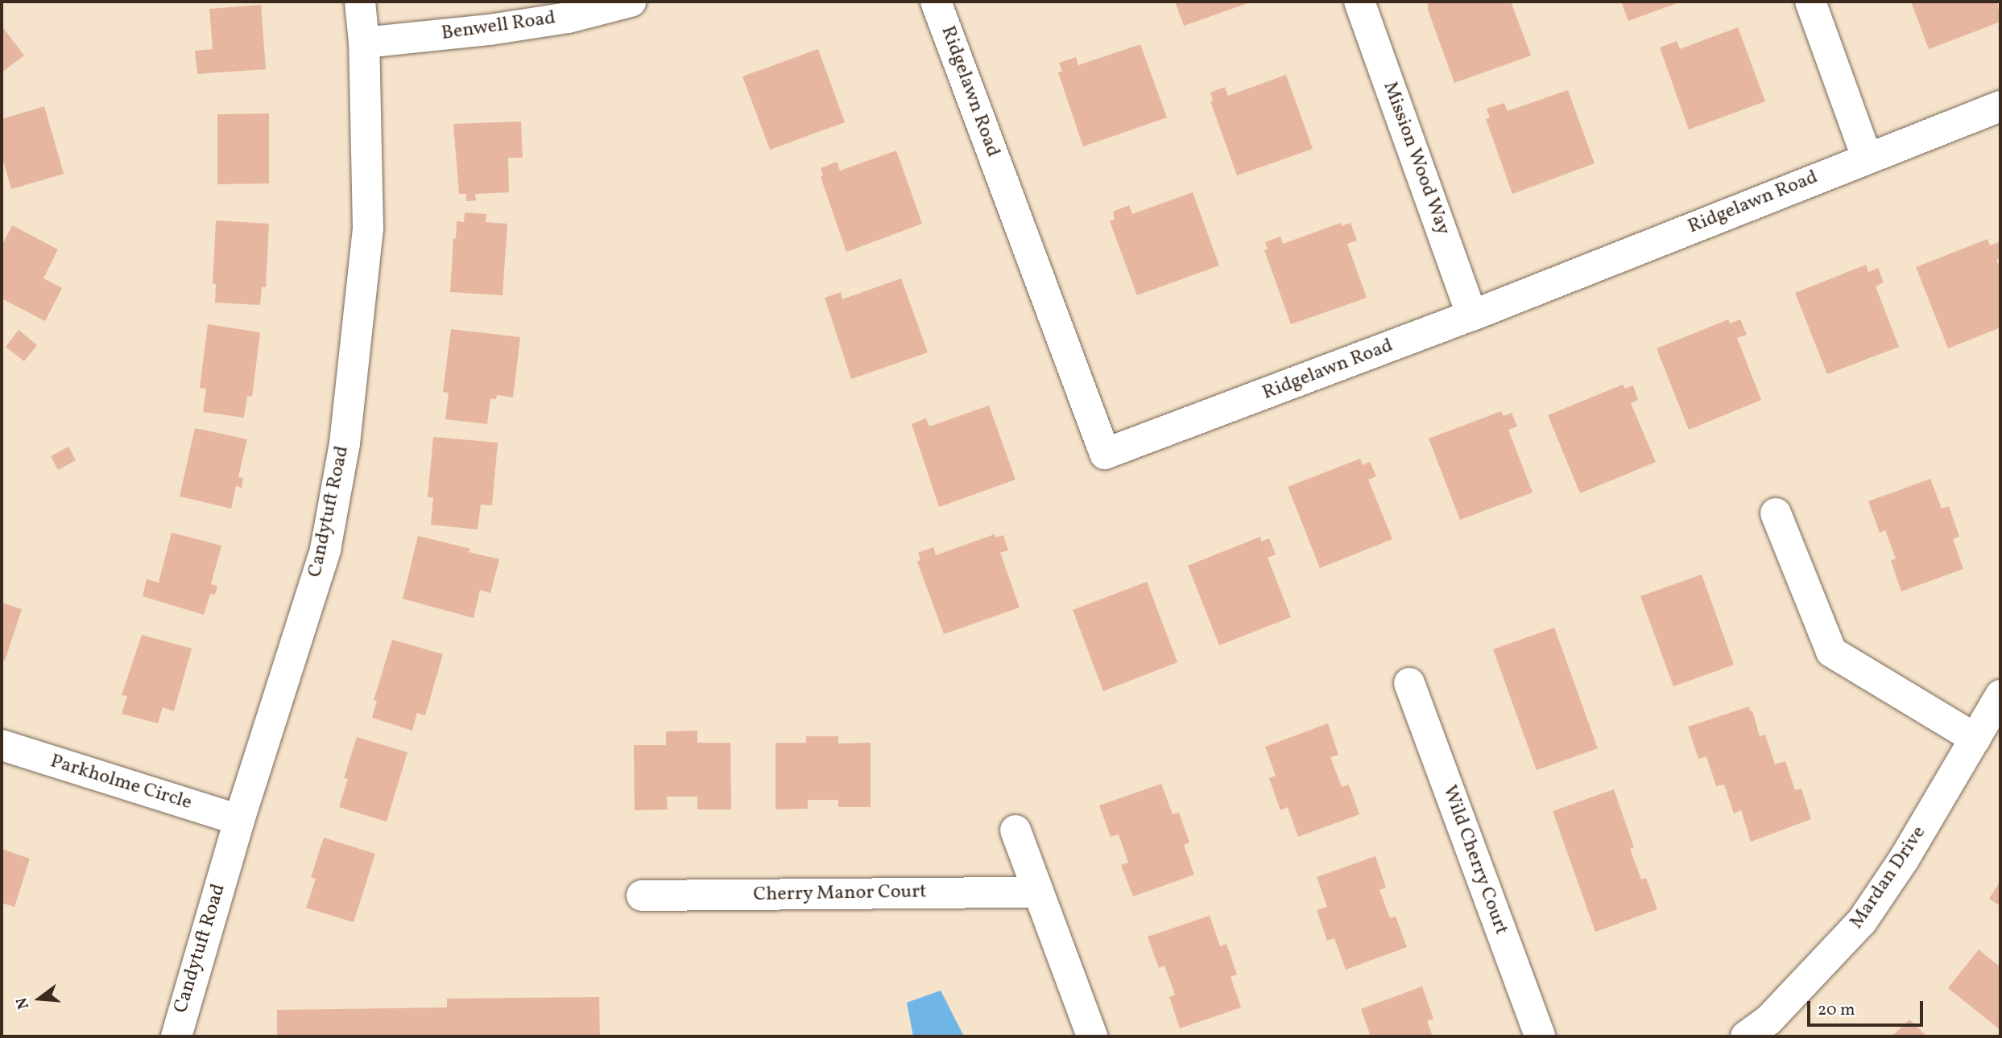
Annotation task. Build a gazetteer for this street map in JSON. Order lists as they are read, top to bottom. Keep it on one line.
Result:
{"streets":{"street":["Benwell Road","Ridgelawn Road","Mission Wood Way","Candytuft Road","Parkholme Circle","Wild Cherry Court","Mardan Drive","Cherry Manor Court"]},"crossings":[["Benwell Road","Candytuft Road"],["Ridgelawn Road","Mission Wood Way"],["Candytuft Road","Parkholme Circle"]],"scale_bar":"20 m","north":"left"}
